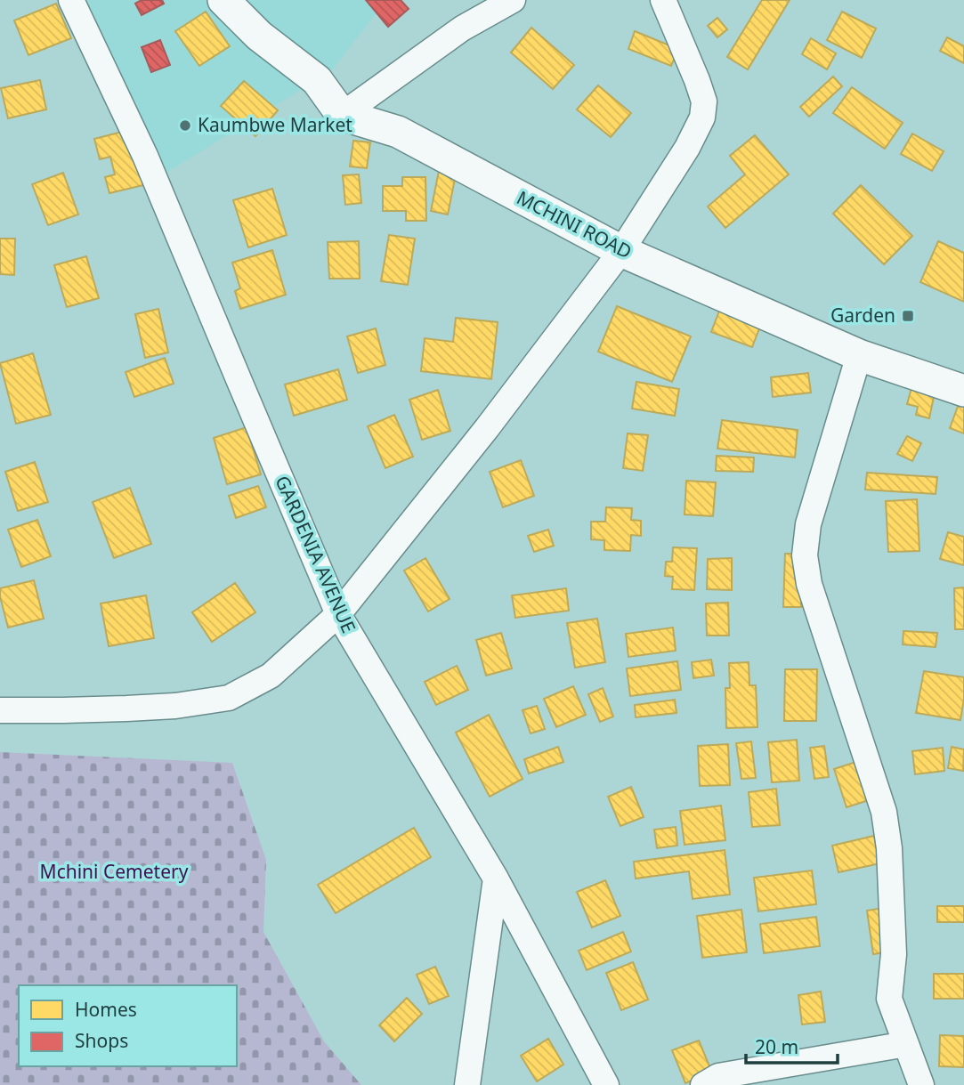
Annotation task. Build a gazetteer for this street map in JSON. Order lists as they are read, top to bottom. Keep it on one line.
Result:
{"streets":{"street":["MCHINI ROAD","GARDENIA AVENUE"]},"parks":["Mchini Cemetery"],"places":{"other":["Kaumbwe Market"],"transit":["Garden"]},"legend":["Homes","Shops"],"scale_bar":"20 m"}
